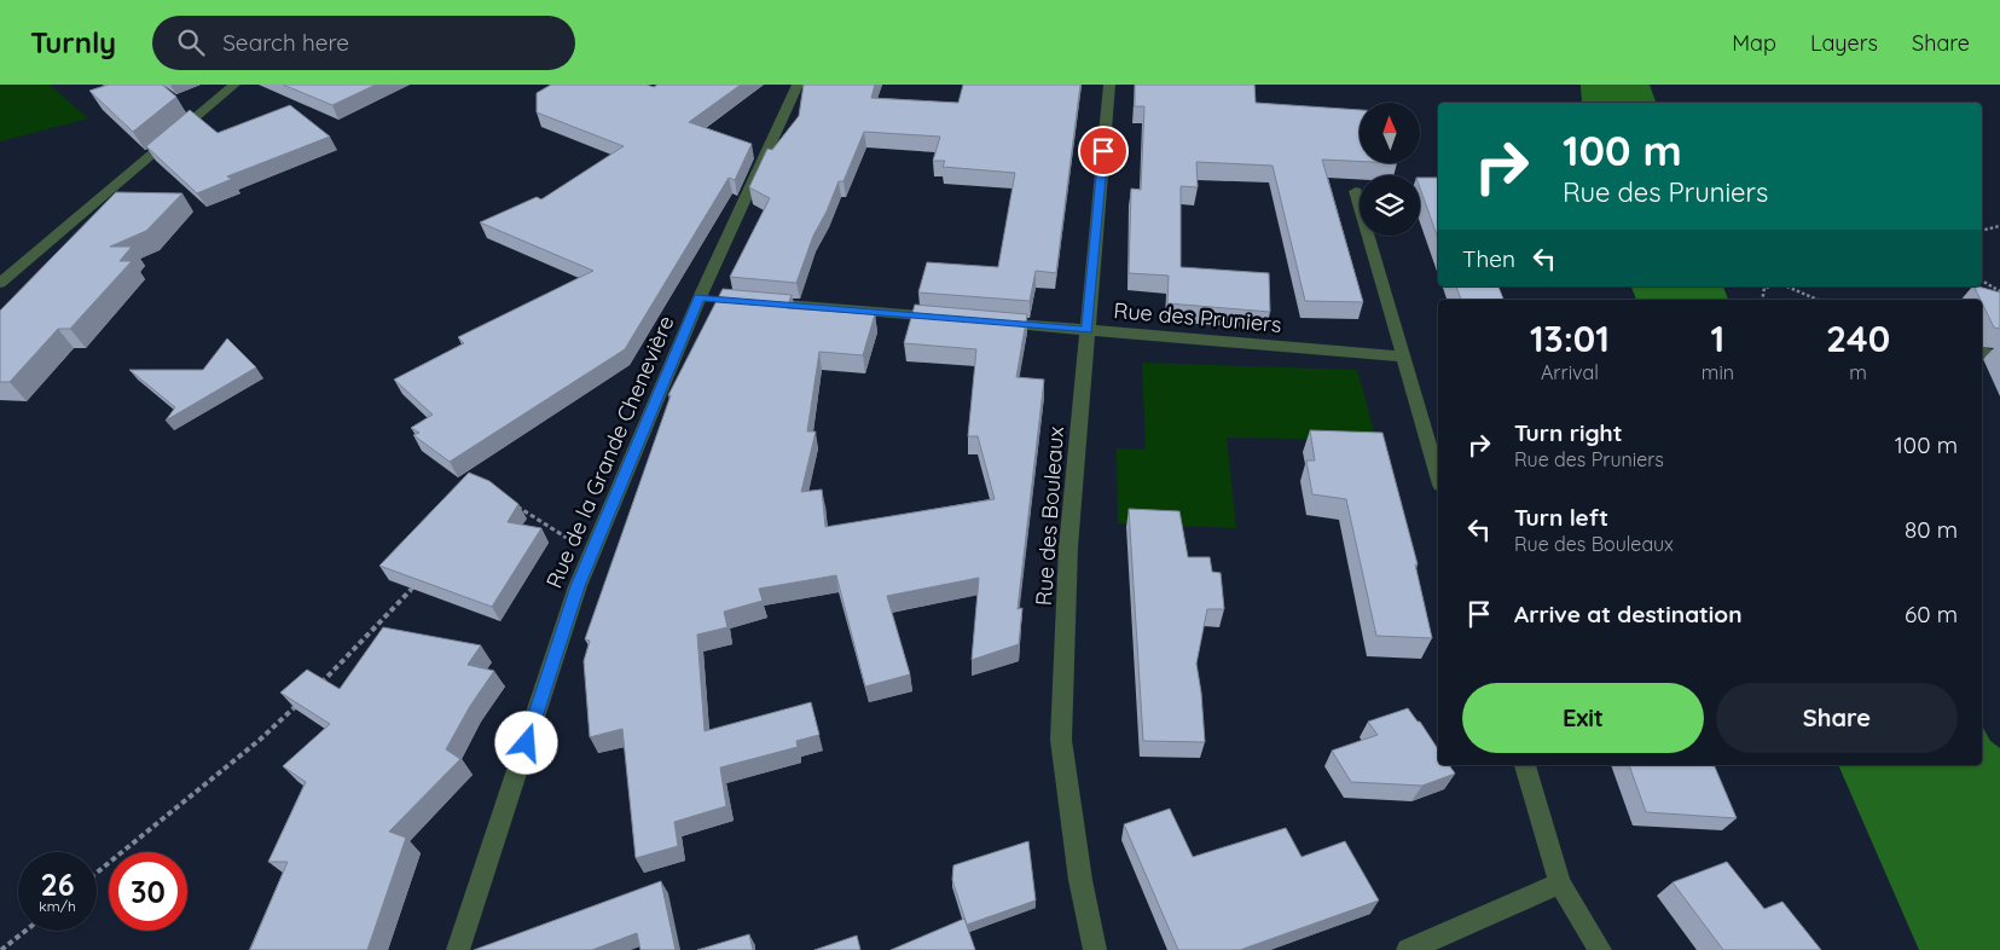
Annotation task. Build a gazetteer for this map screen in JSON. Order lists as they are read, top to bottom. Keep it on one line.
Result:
{"streets":{"street":["Rue des Pruniers","Rue de la Grande Chenevière","Rue des Bouleaux"]},"crossings":[["Rue des Pruniers","Rue des Bouleaux"]],"north":"top","page":{"header":"Turnly","search":"Search here","nav":["Map","Layers","Share"],"turn":["100 m","Rue des Pruniers"],"then":"Then","eta":["13:01","Arrival","1","min","240","m"],"list":[{"name":"Turn right","note":"Rue des Pruniers","value":"100 m"},{"name":"Turn left","note":"Rue des Bouleaux","value":"80 m"},{"name":"Arrive at destination","value":"60 m"}],"buttons":["Exit","Share"],"speed":"26 km/h","limit":"30"}}
